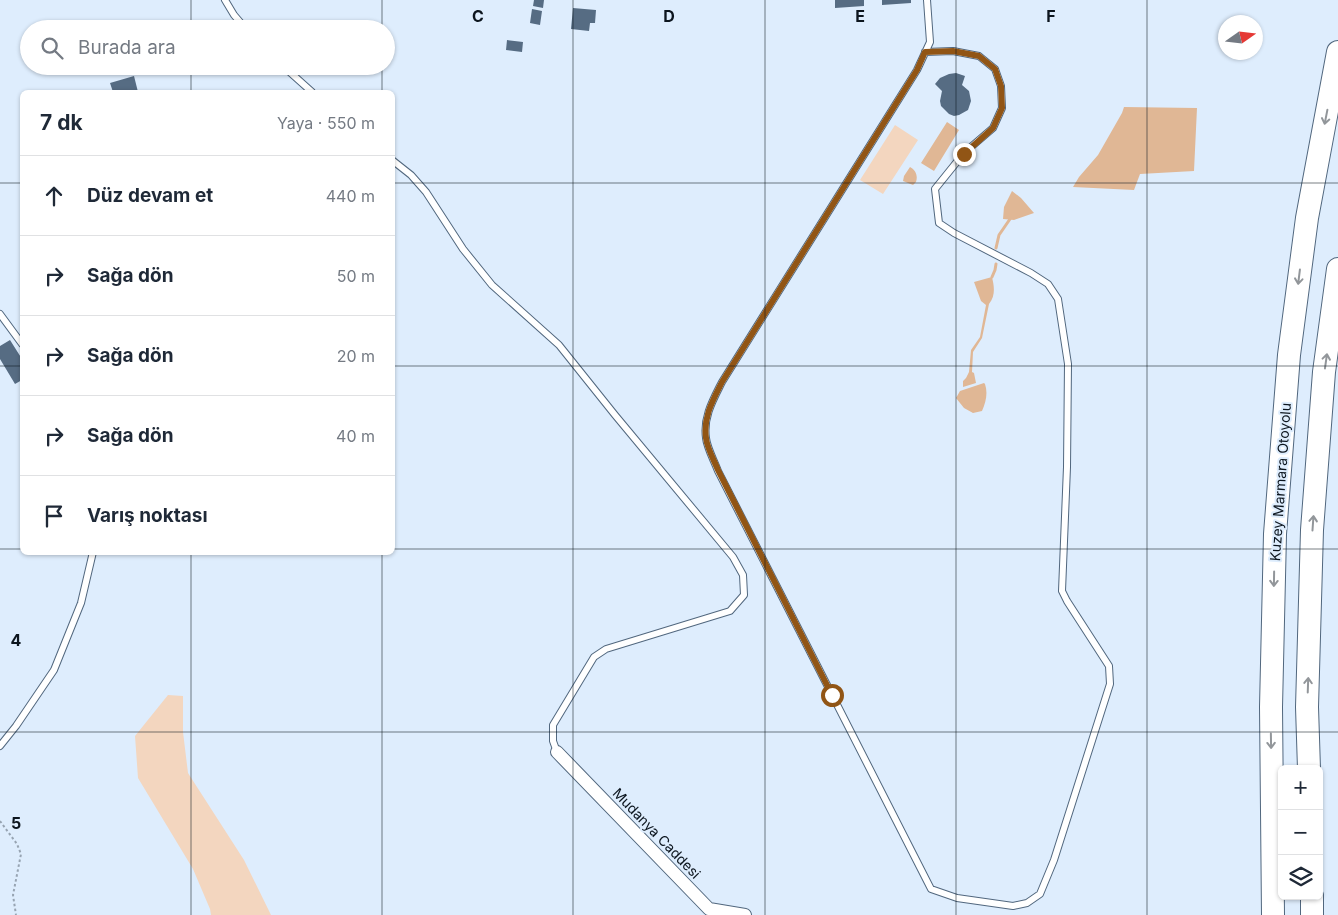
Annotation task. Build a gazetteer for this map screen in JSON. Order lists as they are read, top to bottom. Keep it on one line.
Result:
{"streets":{"highway":["Kuzey Marmara Otoyolu"],"street":["Mudanya Caddesi"]},"north":"right","page":{"search":"Burada ara","heading":["7 dk","Yaya · 550 m"],"list":[["Düz devam et","440 m"],["Sağa dön","50 m"],["Sağa dön","20 m"],["Sağa dön","40 m"],"Varış noktası"],"map_buttons":["+","−"]},"grid":{"columns":["C","D","E","F"],"rows":["4","5"]}}
